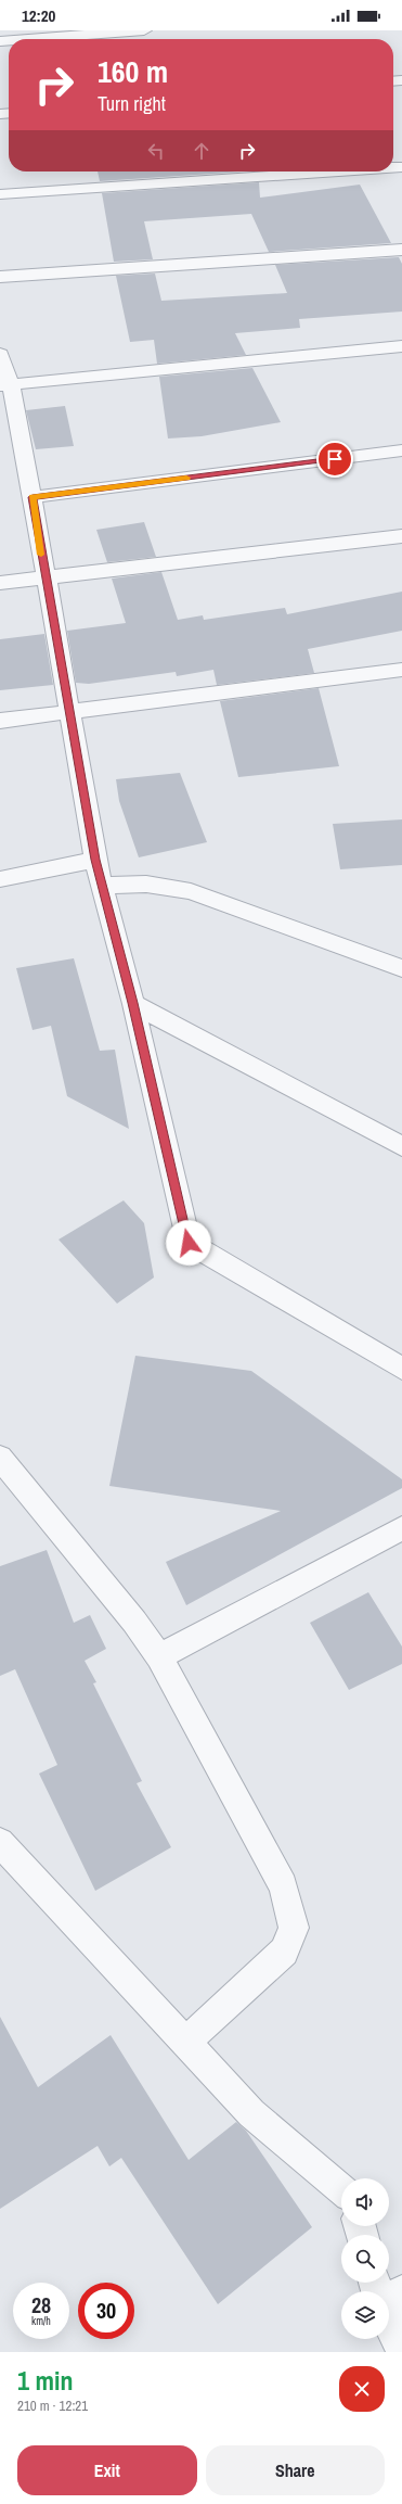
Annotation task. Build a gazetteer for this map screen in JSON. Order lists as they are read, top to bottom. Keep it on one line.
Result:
{"page":{"status":"12:20","turn":["160 m","Turn right"],"speed":"28 km/h","limit":"30","heading":["1 min","210 m · 12:21"],"buttons":["Exit","Share"]}}
